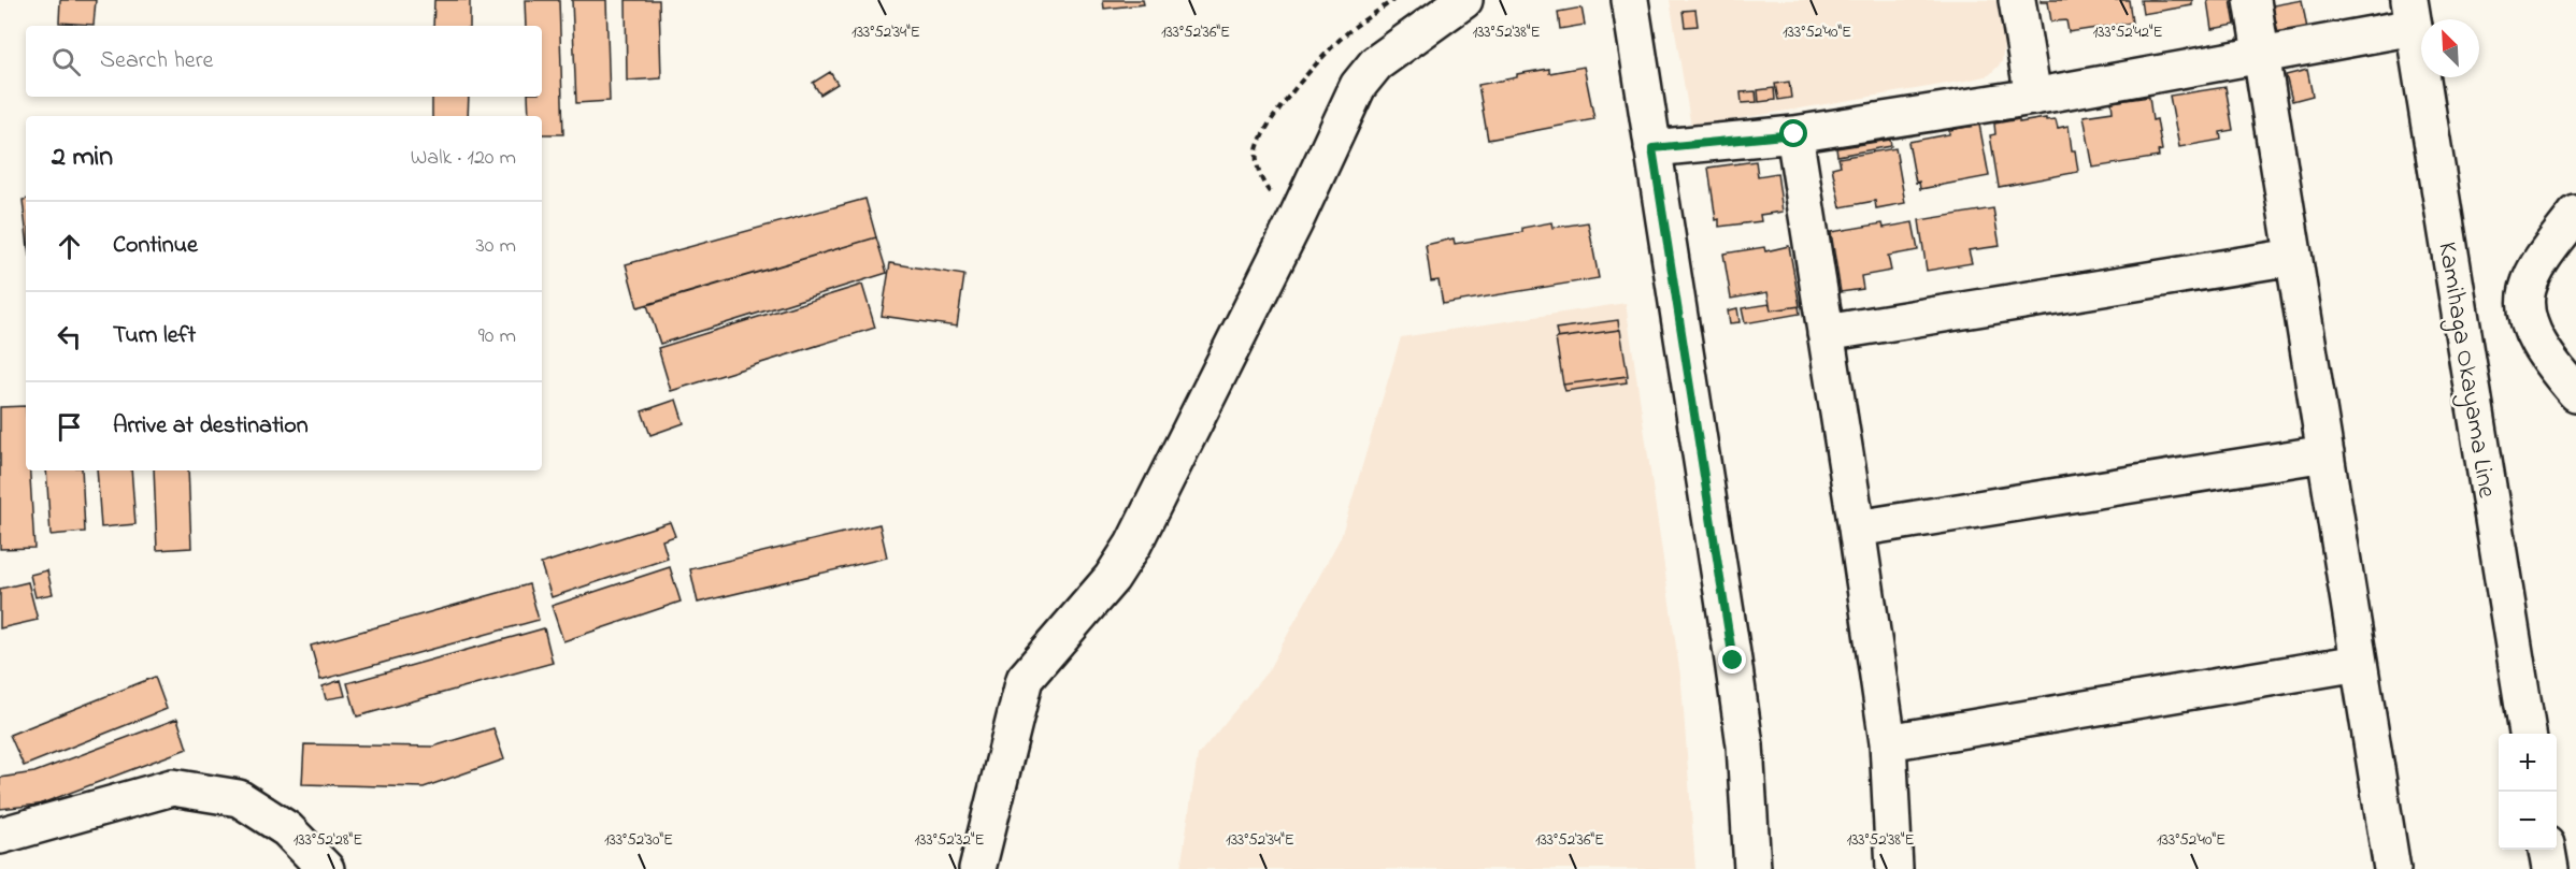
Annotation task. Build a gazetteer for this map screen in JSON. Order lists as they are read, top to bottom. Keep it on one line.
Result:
{"streets":{"street":["Kamihaga Okayama Line"]},"north":"top left","page":{"search":"Search here","heading":["2 min","Walk · 120 m"],"list":[["Continue","30 m"],["Turn left","90 m"],"Arrive at destination"],"map_buttons":["+","−"]},"coordinates":["133°52'34\"E","133°52'36\"E","133°52'38\"E","133°52'40\"E","133°52'42\"E","133°52'28\"E","133°52'30\"E","133°52'32\"E"]}
